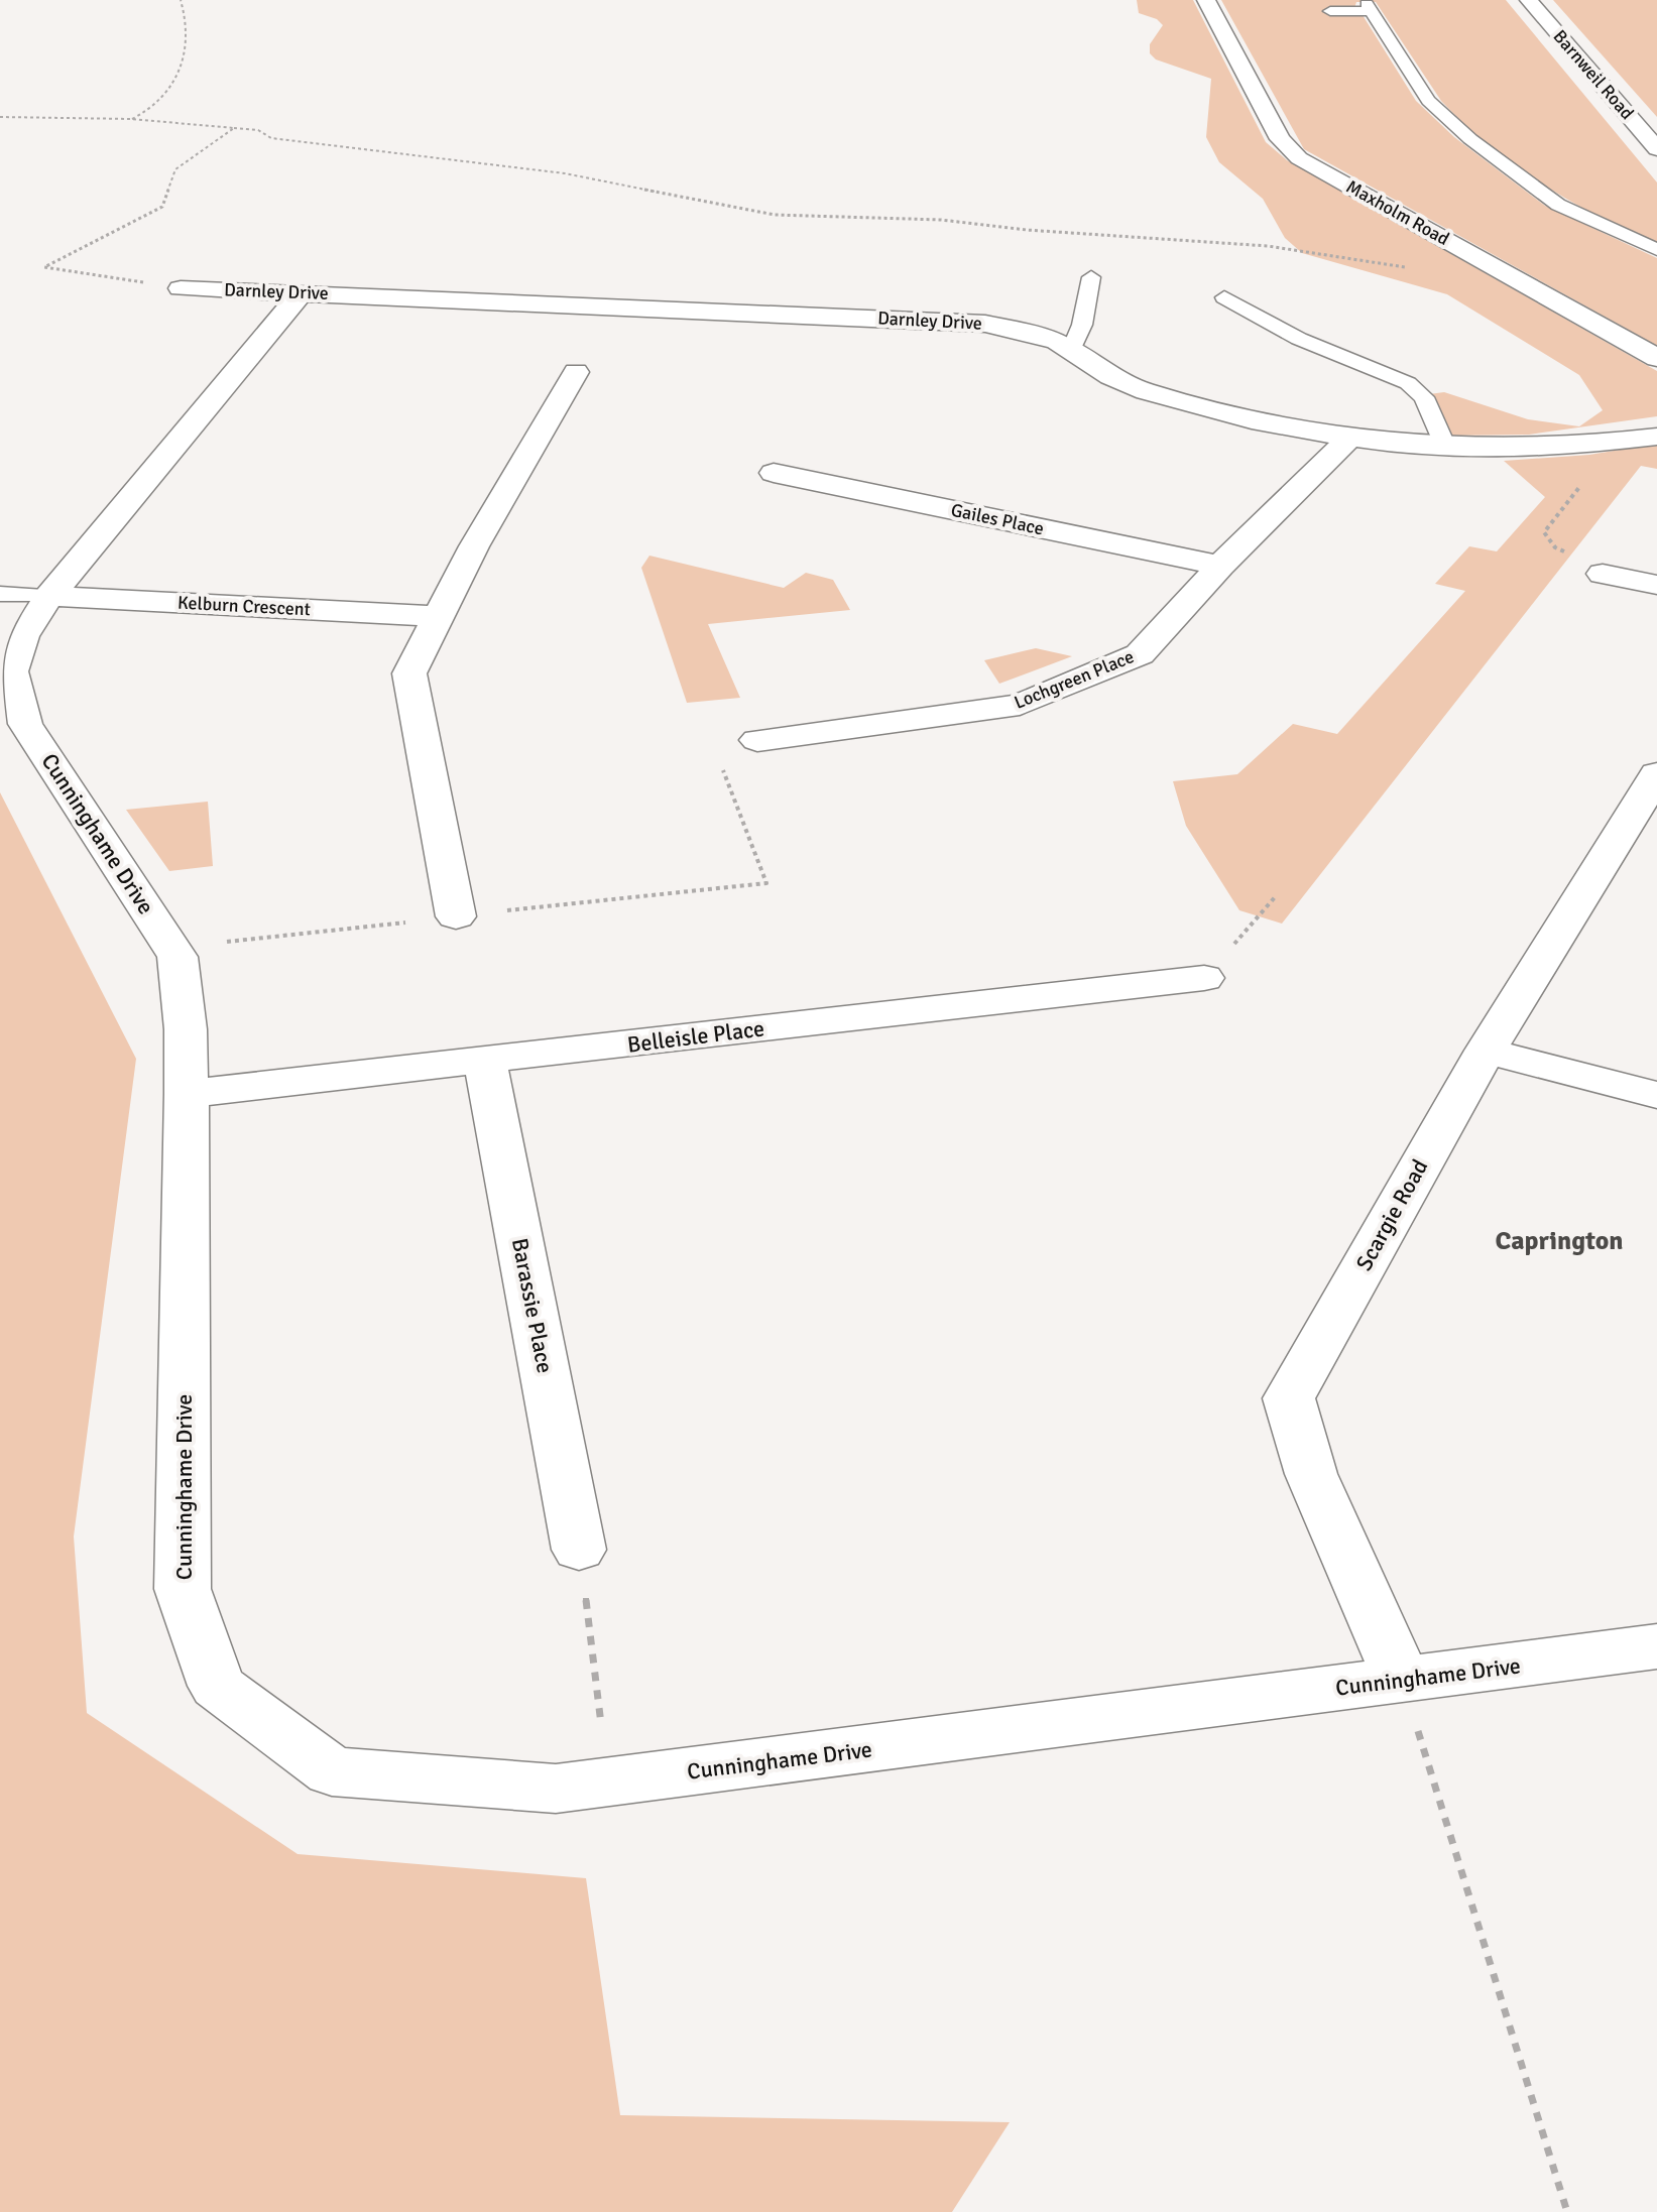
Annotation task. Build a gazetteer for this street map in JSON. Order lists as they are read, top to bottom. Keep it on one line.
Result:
{"streets":{"street":["Barnweil Road","Maxholm Road","Darnley Drive","Gailes Place","Kelburn Crescent","Lochgreen Place","Cunninghame Drive","Belleisle Place","Scargie Road","Barassie Place"]},"crossings":[["Darnley Drive","Lochgreen Place"],["Darnley Drive","Cunninghame Drive"],["Gailes Place","Lochgreen Place"],["Kelburn Crescent","Cunninghame Drive"],["Cunninghame Drive","Belleisle Place"],["Cunninghame Drive","Scargie Road"],["Belleisle Place","Barassie Place"]],"districts":["Caprington"]}
